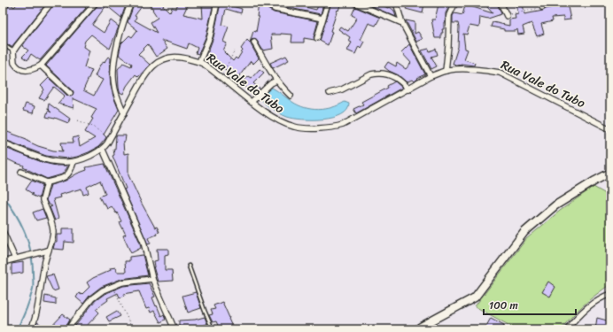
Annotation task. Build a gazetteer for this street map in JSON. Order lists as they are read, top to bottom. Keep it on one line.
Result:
{"streets":{"street":["Rua Vale do Tubo"]},"scale_bar":"100 m"}
